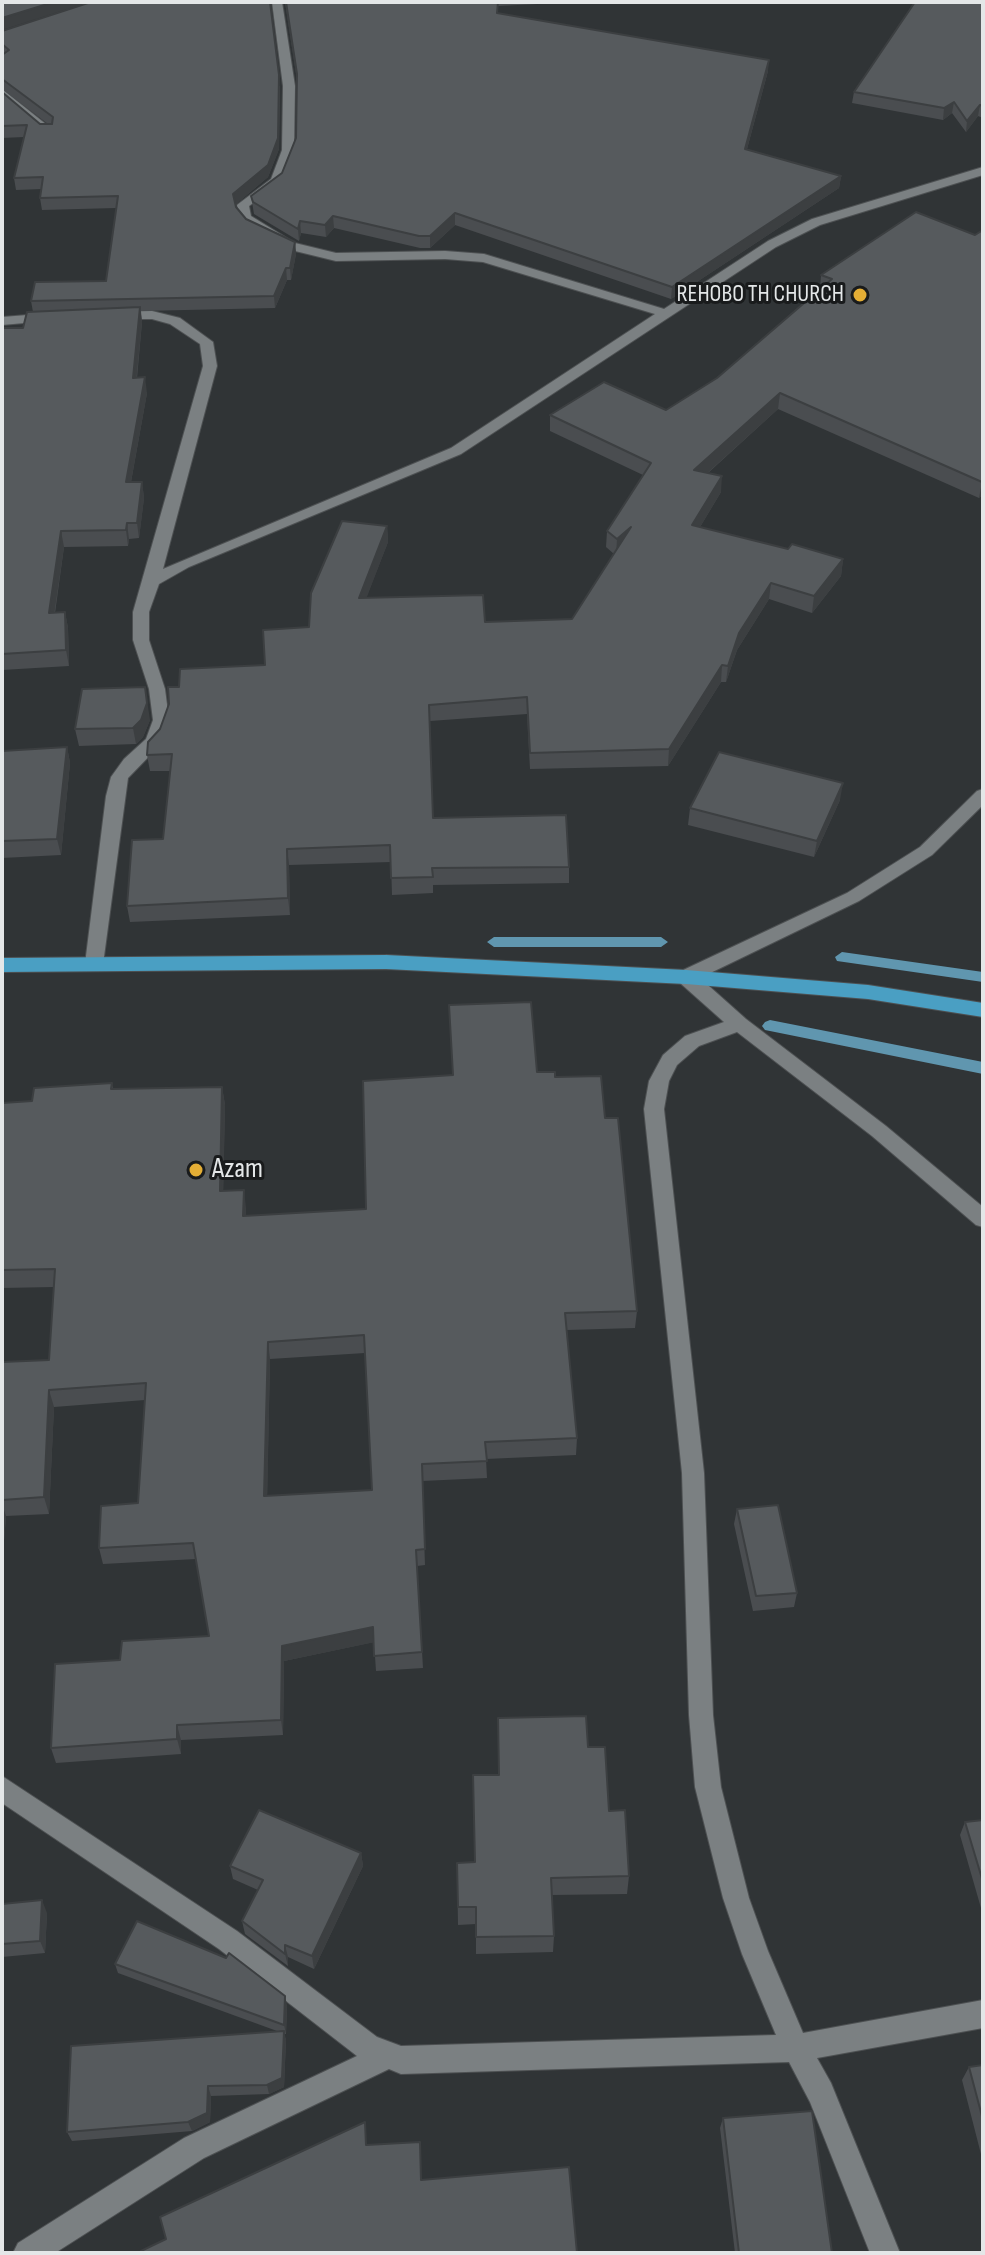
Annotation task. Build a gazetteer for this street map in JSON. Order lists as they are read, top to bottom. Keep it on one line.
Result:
{"places":["REHOBO TH CHURCH","Azam"]}
